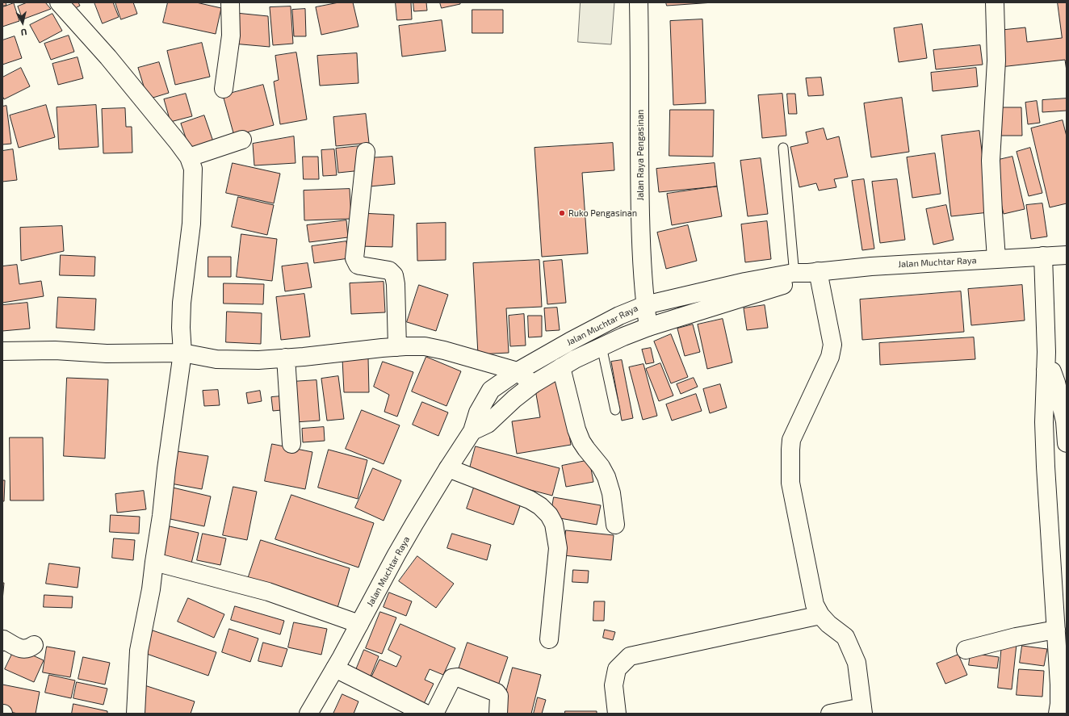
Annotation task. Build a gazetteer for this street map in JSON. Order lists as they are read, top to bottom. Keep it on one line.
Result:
{"streets":{"main road":["Jalan Raya Pengasinan","Jalan Muchtar Raya"]},"crossings":[["Jalan Raya Pengasinan","Jalan Muchtar Raya"]],"places":["Ruko Pengasinan"],"north":"bottom"}
